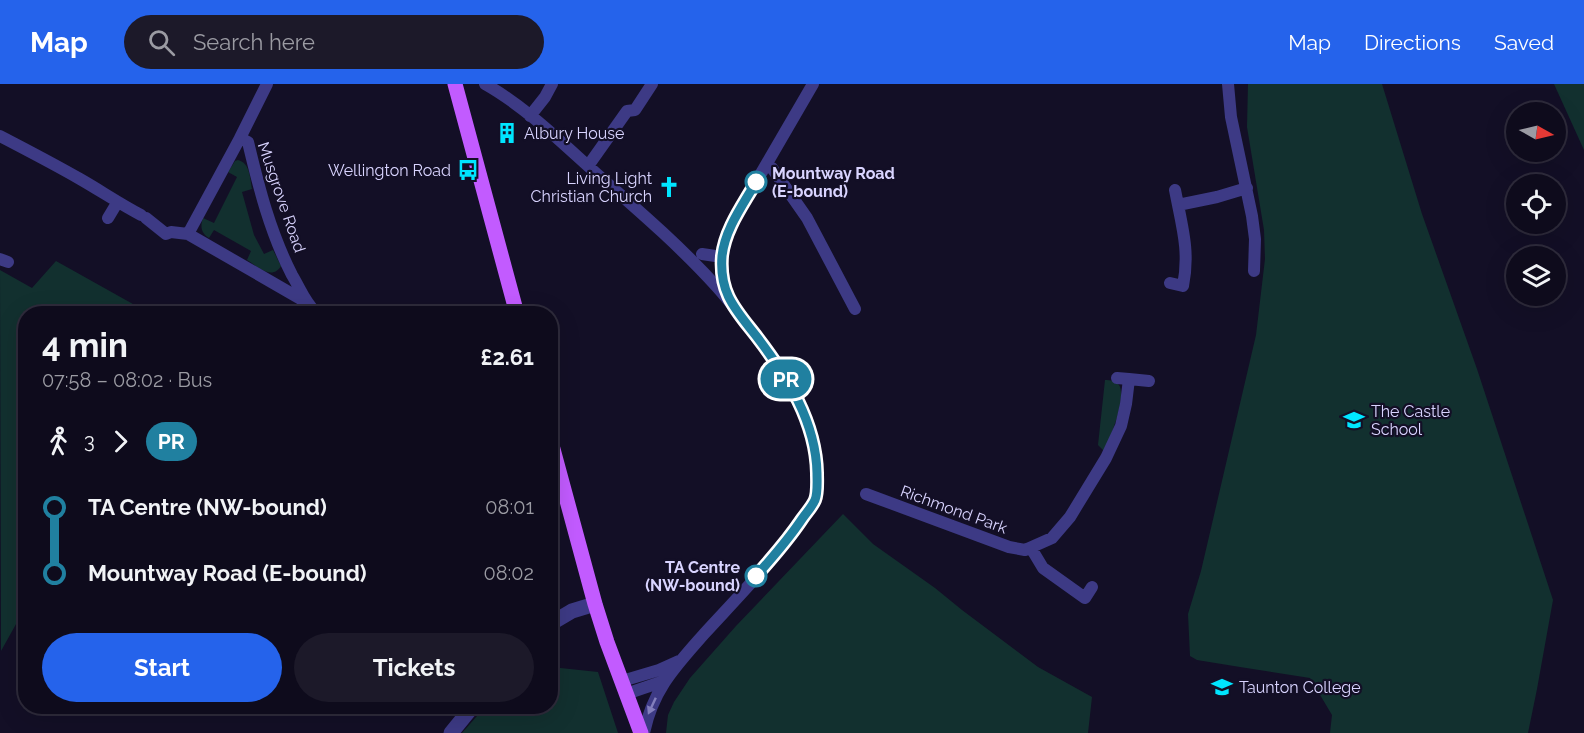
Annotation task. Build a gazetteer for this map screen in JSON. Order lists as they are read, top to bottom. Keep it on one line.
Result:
{"streets":{"street":["Musgrove Road","Richmond Park"]},"places":{"building":["Albury House"],"bus stop":["Wellington Road"],"other":["Mountway Road (E-bound)","TA Centre (NW-bound)"],"church":["Living Light Christian Church"],"school or university":["The Castle School","Taunton College"]},"lines":["bus line PR"],"north":"right","page":{"header":"Map","search":"Search here","nav":["Map","Directions","Saved"],"on_map":"PR","heading":["4 min","07:58 – 08:02 · Bus","£2.61"],"legs":["3","PR"],"list":[{"name":"TA Centre (NW-bound)","value":"08:01"},{"name":"Mountway Road (E-bound)","value":"08:02"}],"buttons":["Start","Tickets"]}}
